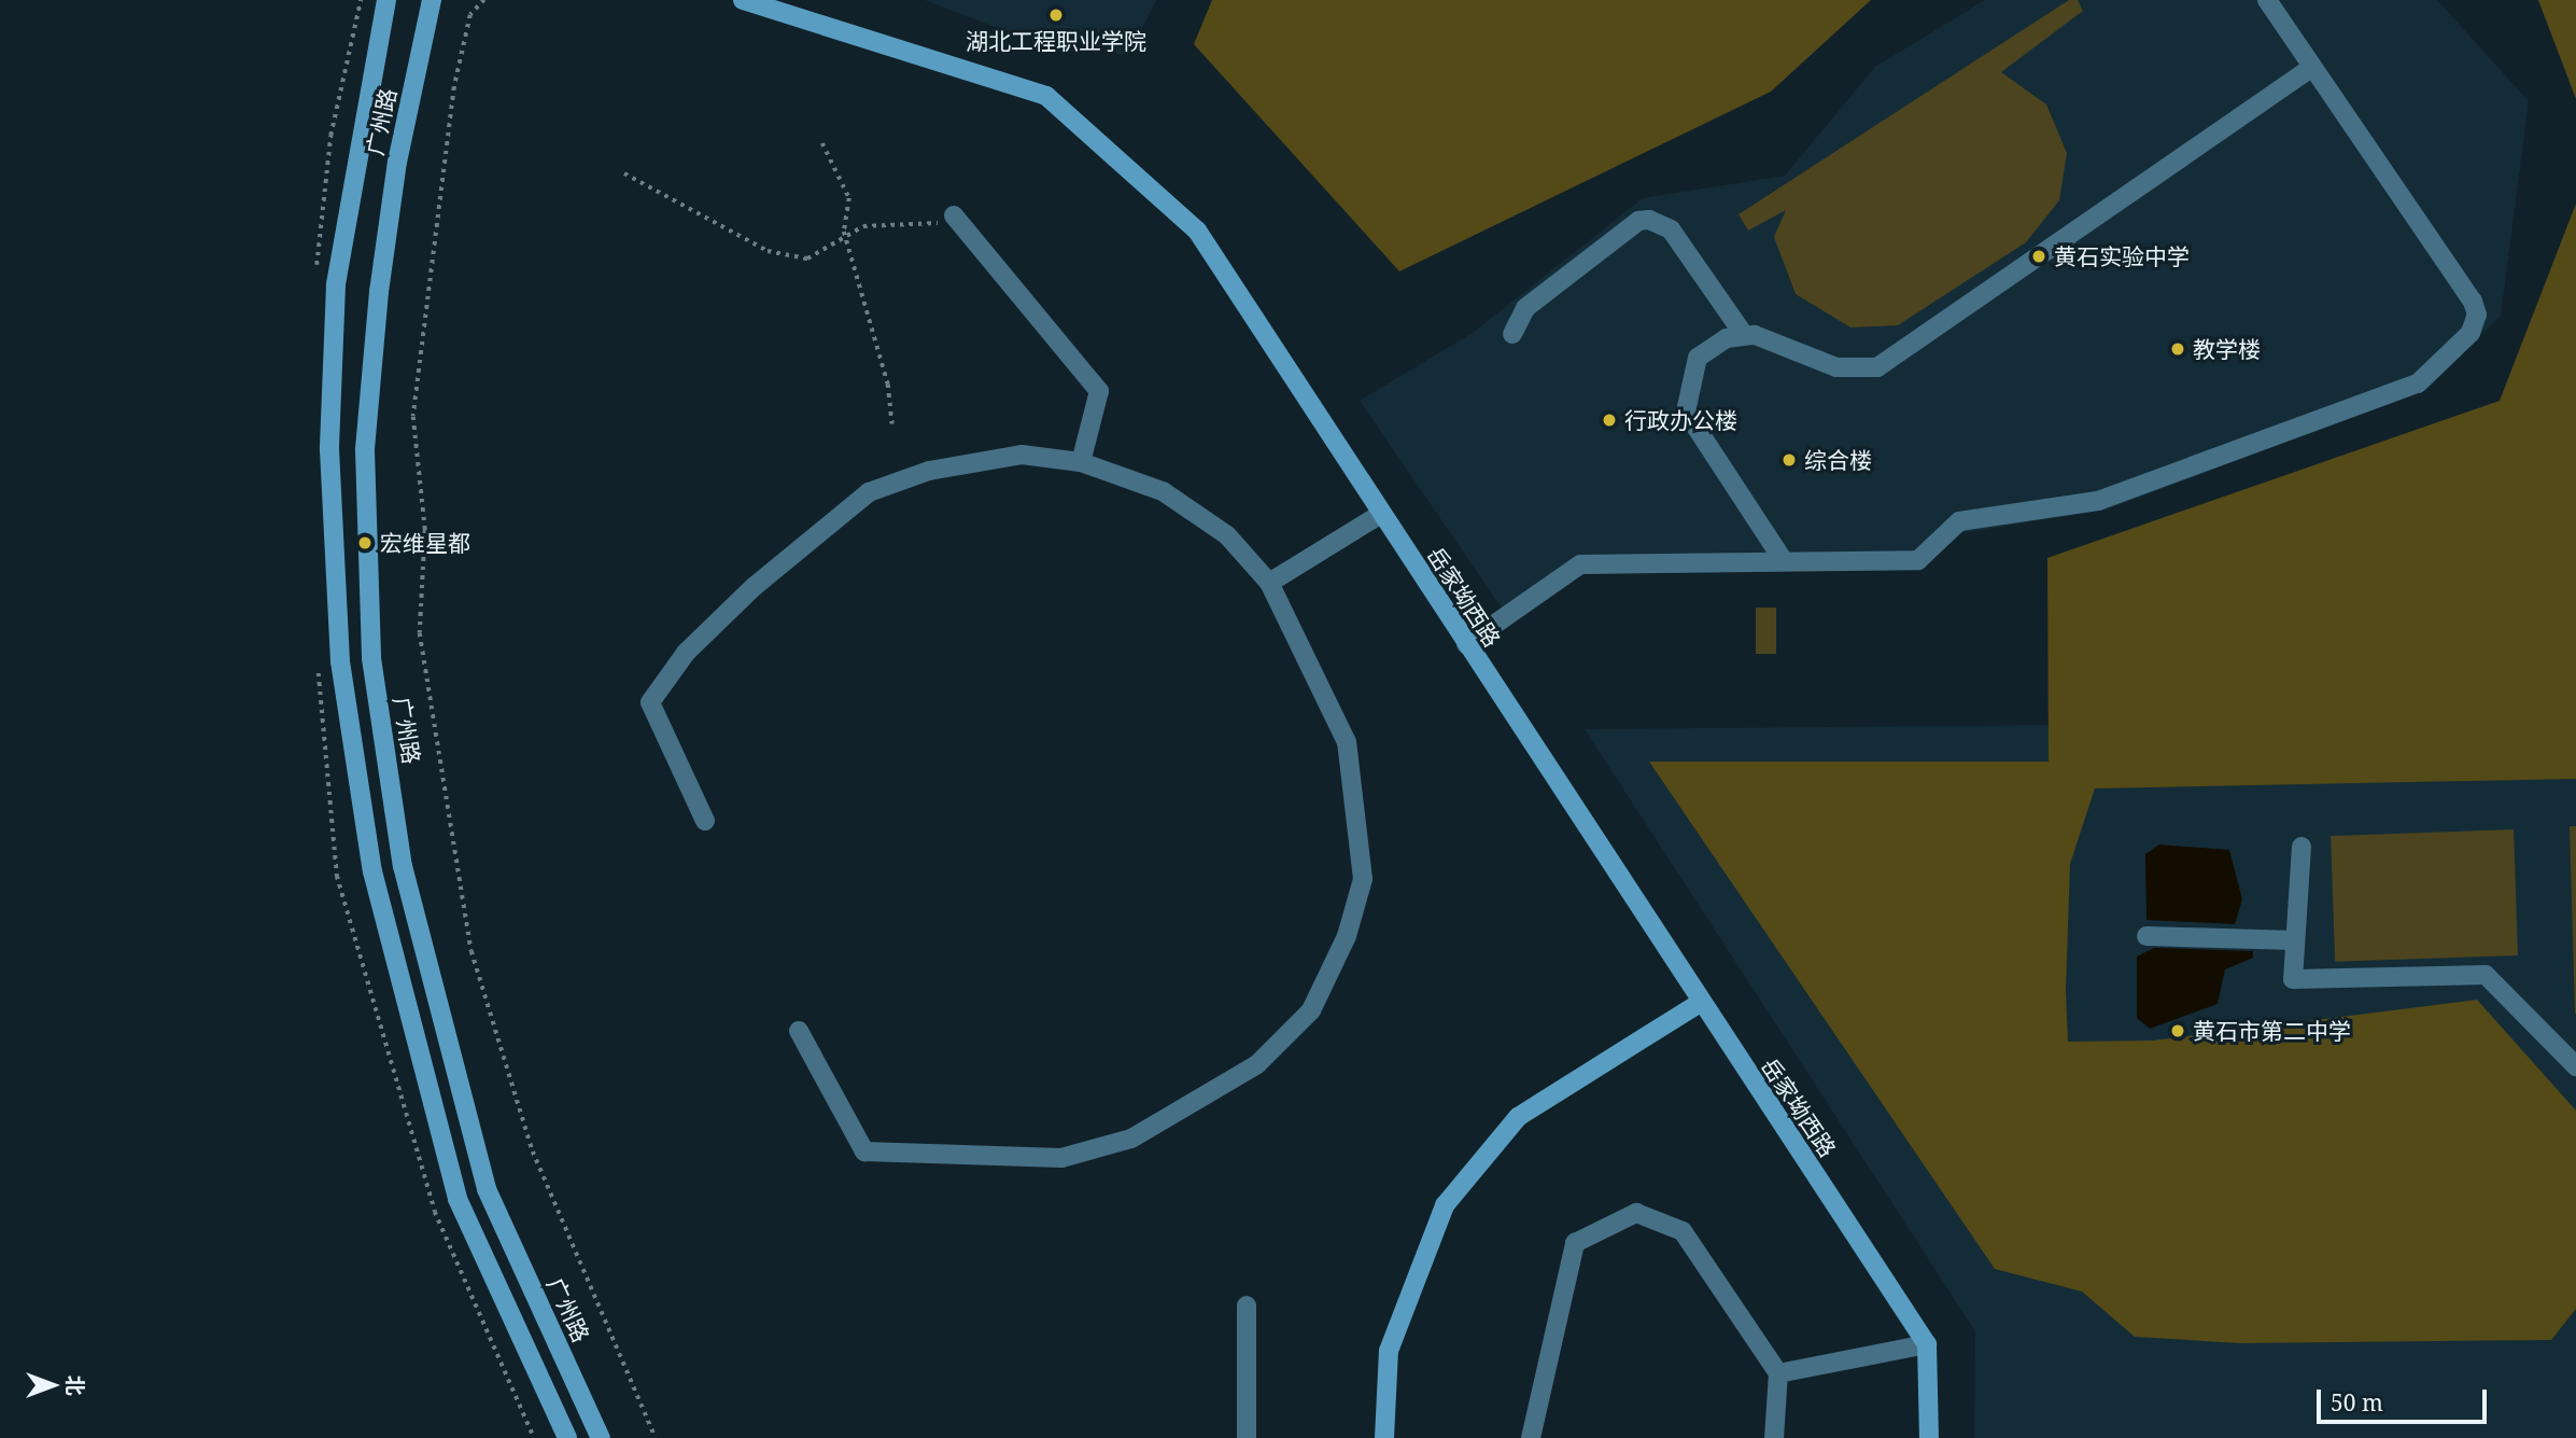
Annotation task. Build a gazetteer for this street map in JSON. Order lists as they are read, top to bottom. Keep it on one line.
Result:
{"streets":{"main road":["广州路","岳家坳西路"]},"places":["湖北工程职业学院","黄石实验中学","教学楼","行政办公楼","综合楼","宏维星都","黄石市第二中学"],"scale_bar":"50 m","north":"right"}
